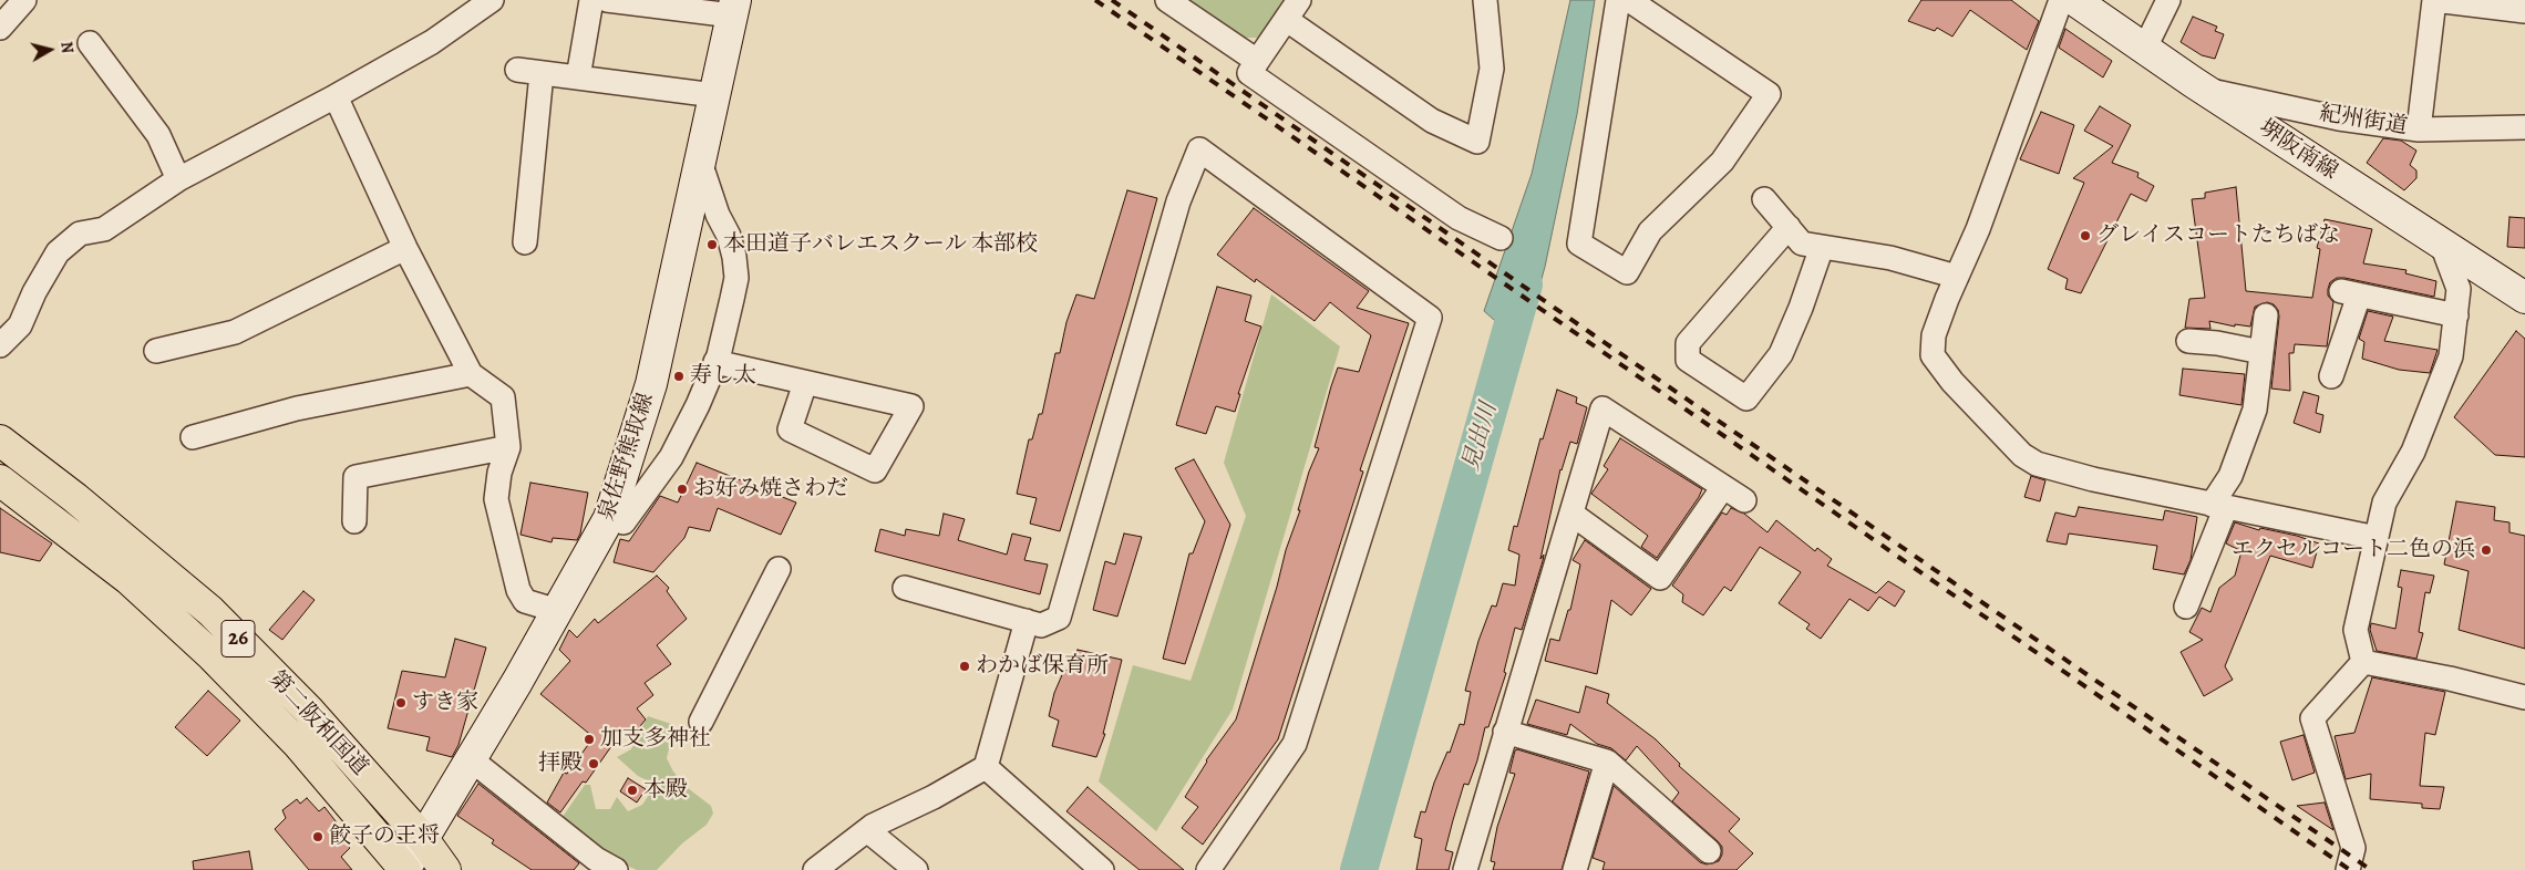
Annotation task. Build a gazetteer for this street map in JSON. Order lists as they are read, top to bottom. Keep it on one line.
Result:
{"streets":{"highway":["26","第二阪和国道"],"main road":["堺阪南線","泉佐野熊取線"],"street":["紀州街道"]},"crossings":[["紀州街道","堺阪南線"],["泉佐野熊取線","第二阪和国道"]],"water":["見出川"],"places":["グレイスコートたちばな","本田道子バレエスクール 本部校","寿し太","お好み焼さわだ","エクセルコート二色の浜","わかば保育所","すき家","加支多神社","拝殿","本殿","餃子の王将"],"north":"right"}
